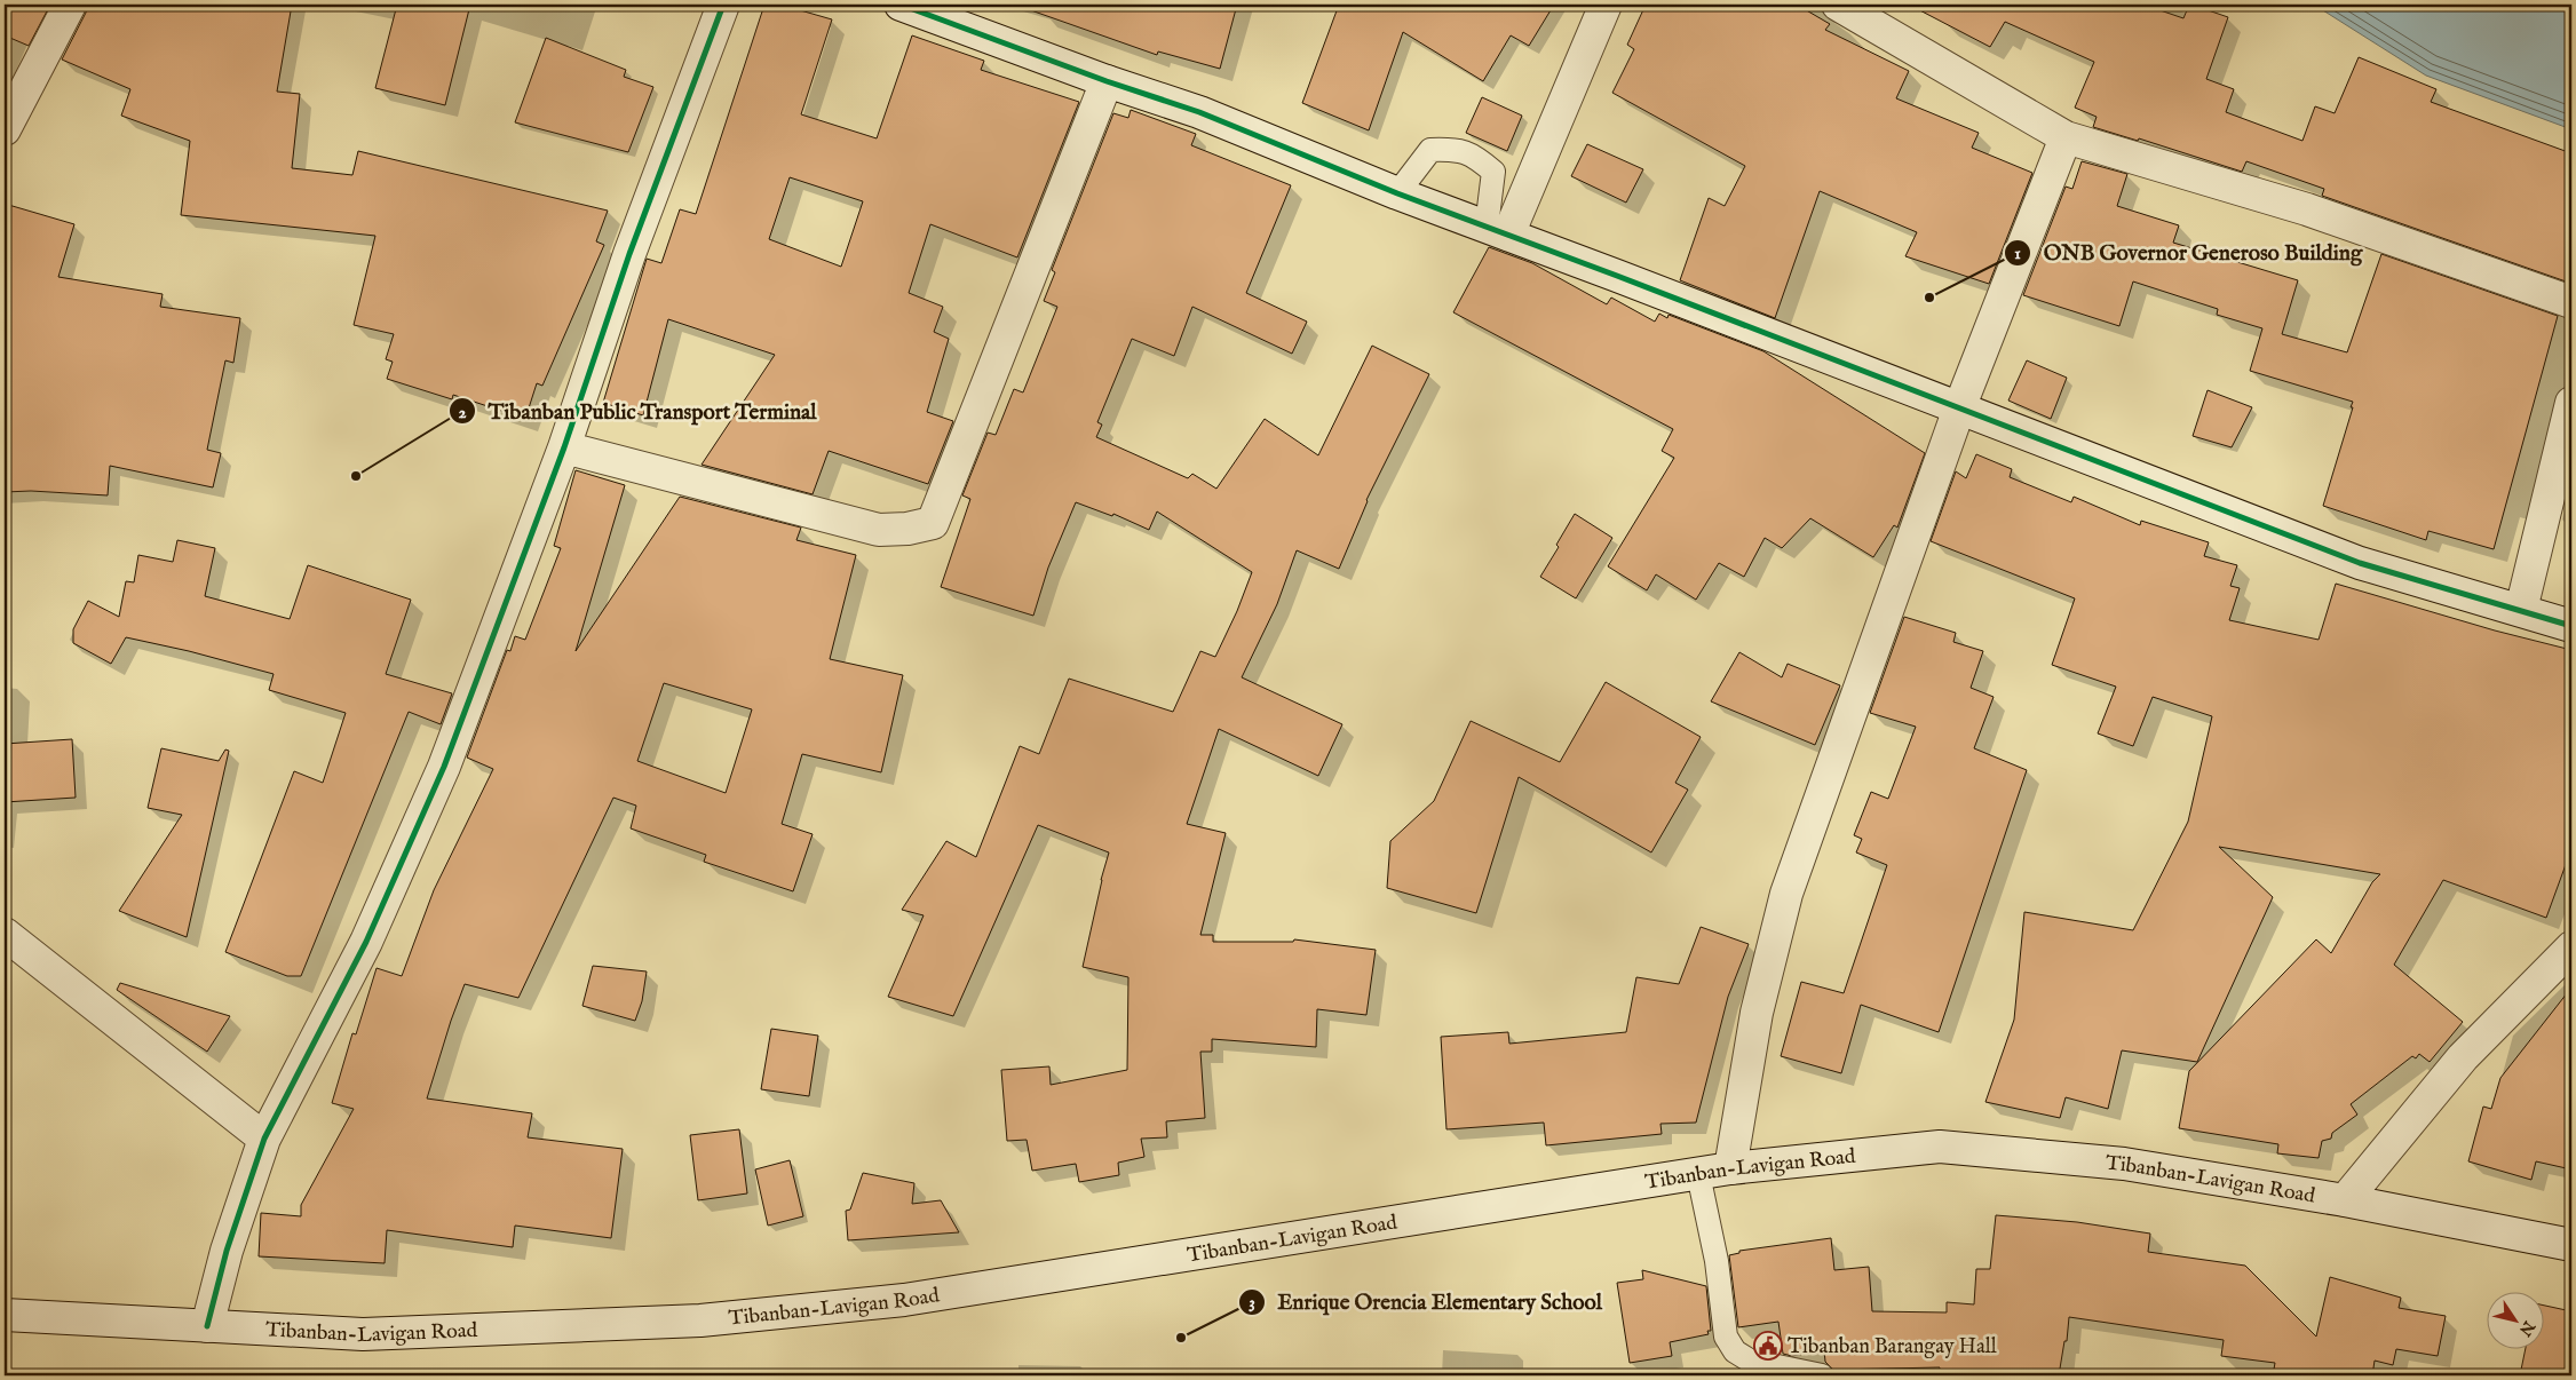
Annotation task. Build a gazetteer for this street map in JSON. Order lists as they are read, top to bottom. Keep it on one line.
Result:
{"streets":{"street":["Tibanban-Lavigan Road"]},"places":{"other":["ONB Governor Generoso Building","Tibanban Public Transport Terminal","Enrique Orencia Elementary School"],"public building":["Tibanban Barangay Hall"]},"north":"bottom right"}
